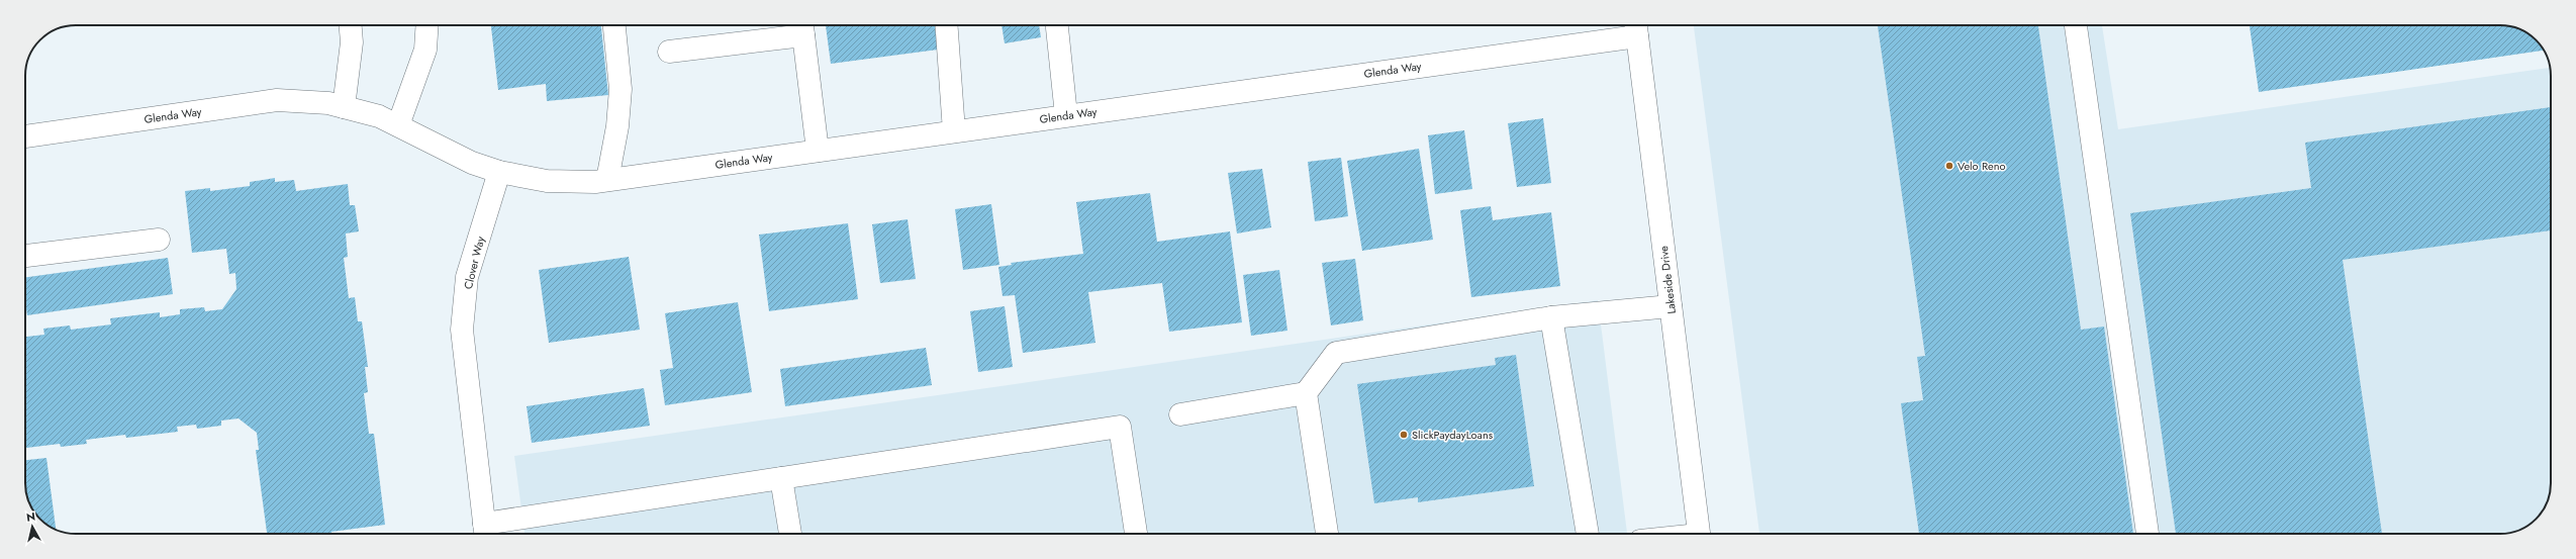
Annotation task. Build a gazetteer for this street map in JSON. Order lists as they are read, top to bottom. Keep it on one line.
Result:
{"streets":{"street":["Glenda Way","Clover Way","Lakeside Drive"]},"crossings":[["Glenda Way","Clover Way"],["Glenda Way","Lakeside Drive"]],"places":["Velo Reno","SlickPaydayLoans"],"north":"top"}
